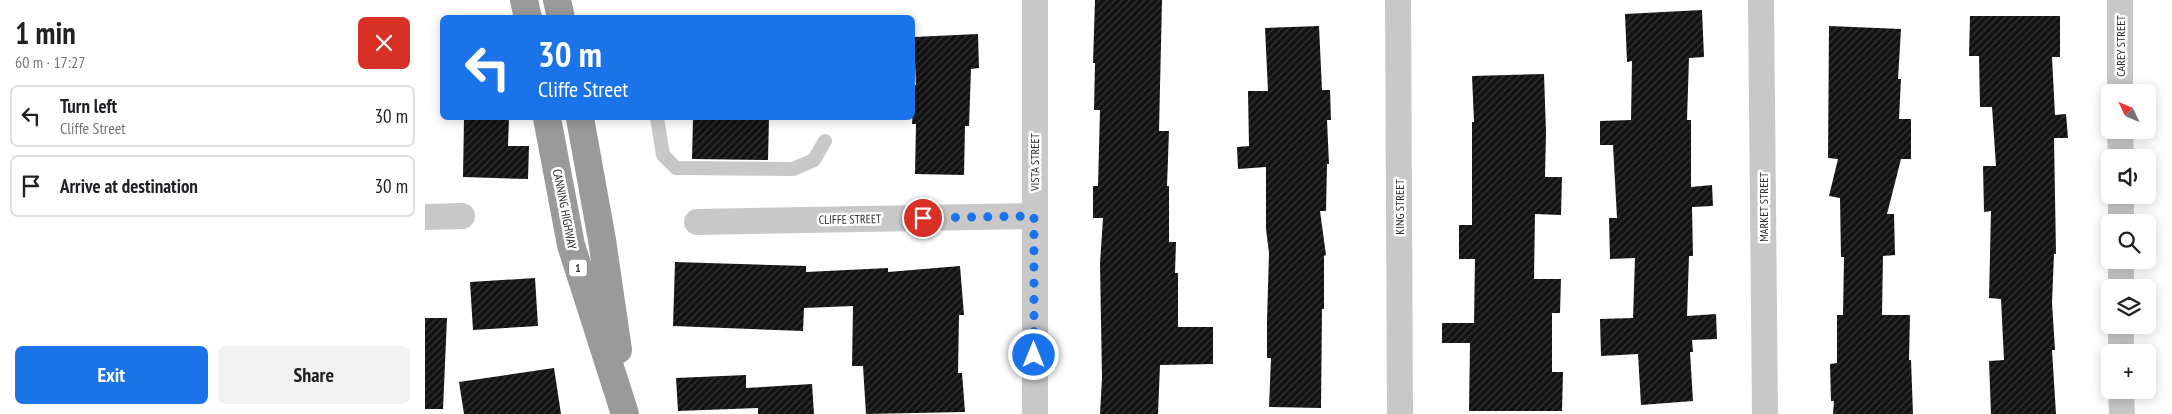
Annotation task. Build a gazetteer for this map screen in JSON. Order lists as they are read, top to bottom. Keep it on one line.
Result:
{"streets":{"highway":["CANNING HIGHWAY","1"],"street":["CAREY STREET","VISTA STREET","KING STREET","MARKET STREET","CLIFFE STREET"]},"crossings":[["VISTA STREET","CLIFFE STREET"]],"north":"top left","page":{"heading":["1 min","60 m · 17:27"],"turn":["30 m","Cliffe Street"],"map_buttons":"+","list":[{"name":"Turn left","note":"Cliffe Street","value":"30 m"},{"name":"Arrive at destination","value":"30 m"}],"buttons":["Exit","Share"]}}
